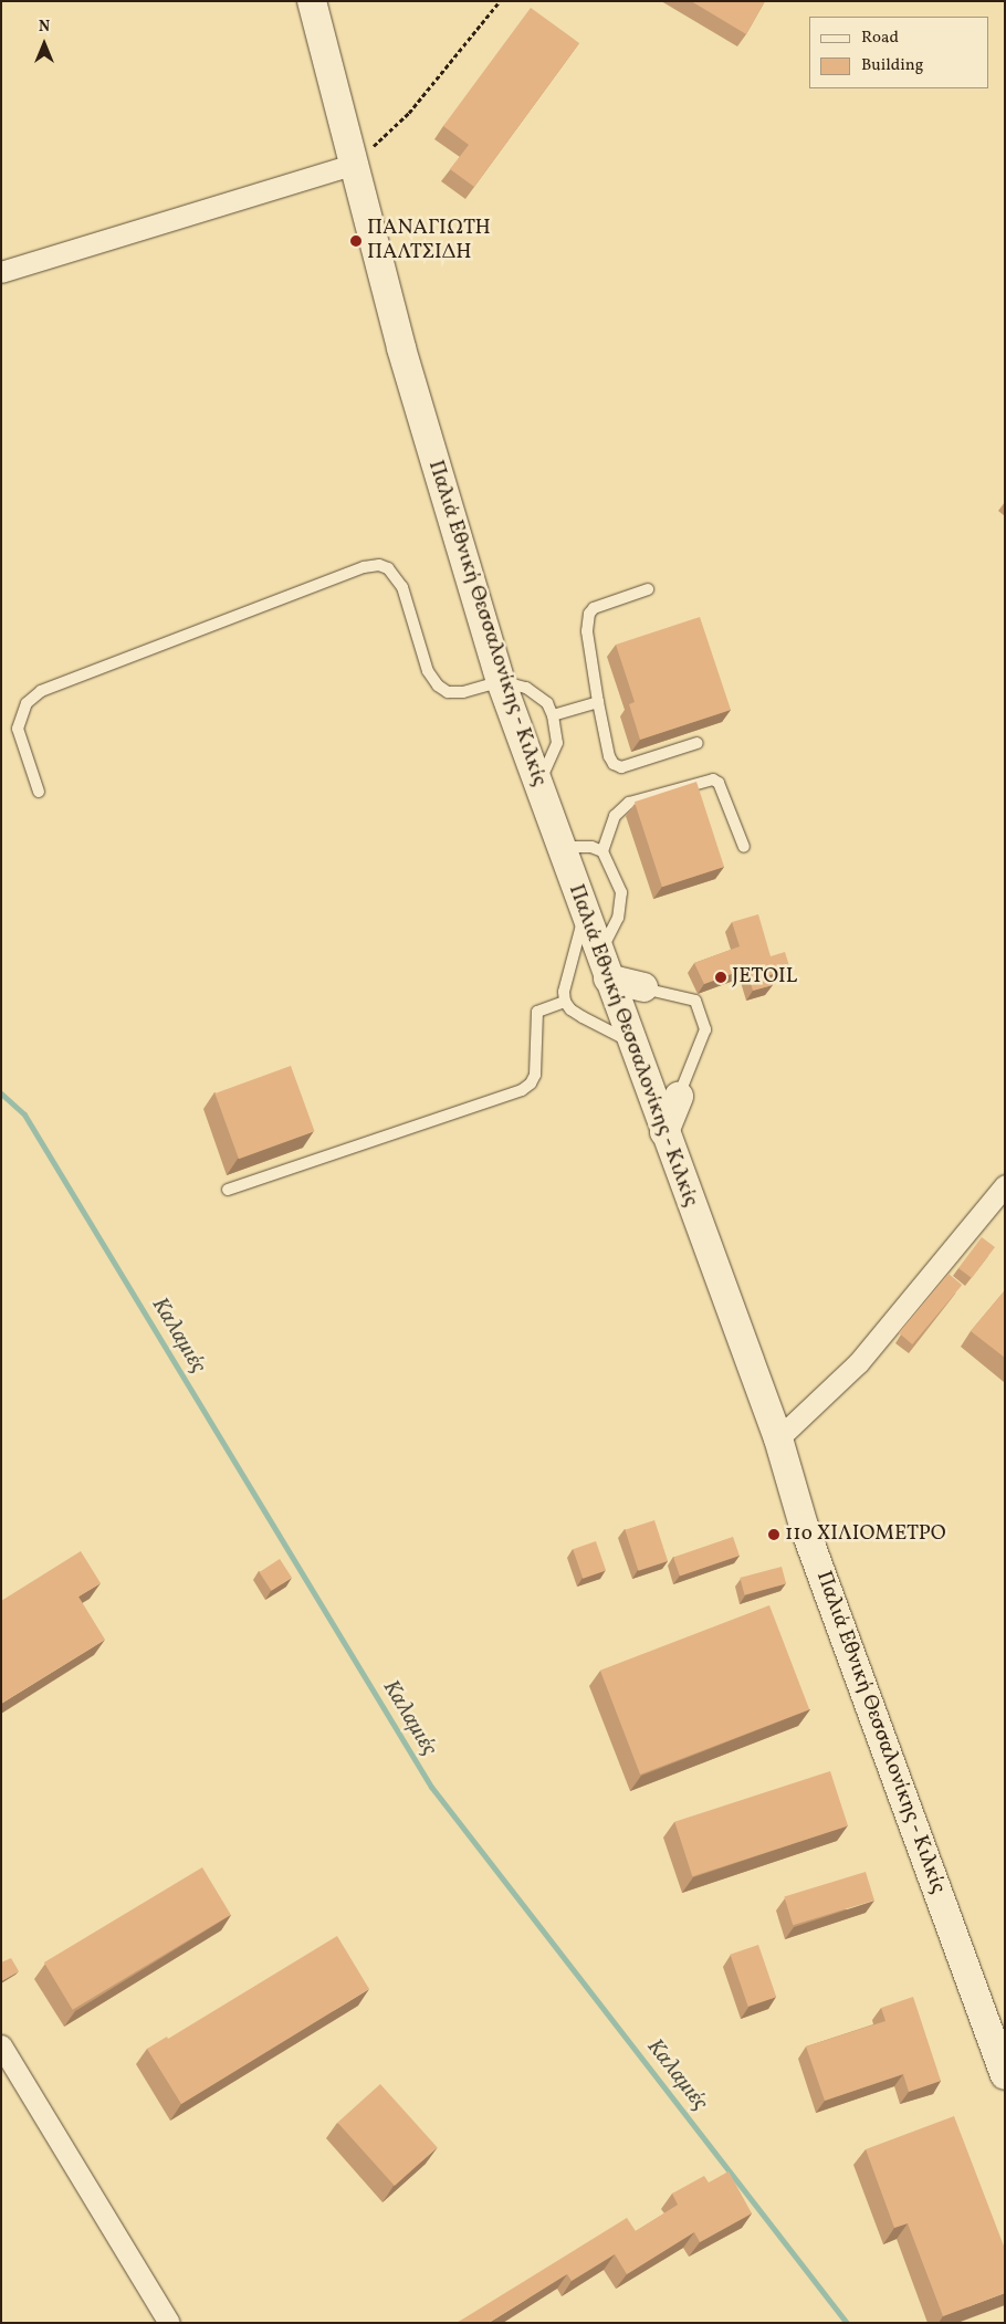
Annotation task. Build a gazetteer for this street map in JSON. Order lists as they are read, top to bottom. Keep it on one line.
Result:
{"streets":{"main road":["Παλιά Εθνική Θεσσαλονίκης - Κιλκίς"]},"water":["Καλαμιές"],"places":["ΠΑΝΑΓΙΩΤΗ ΠΑΛΤΣΙΔΗ","JETOIL","11ο ΧΙΛΙΟΜΕΤΡΟ"],"legend":["Road","Building"],"north":"top"}
